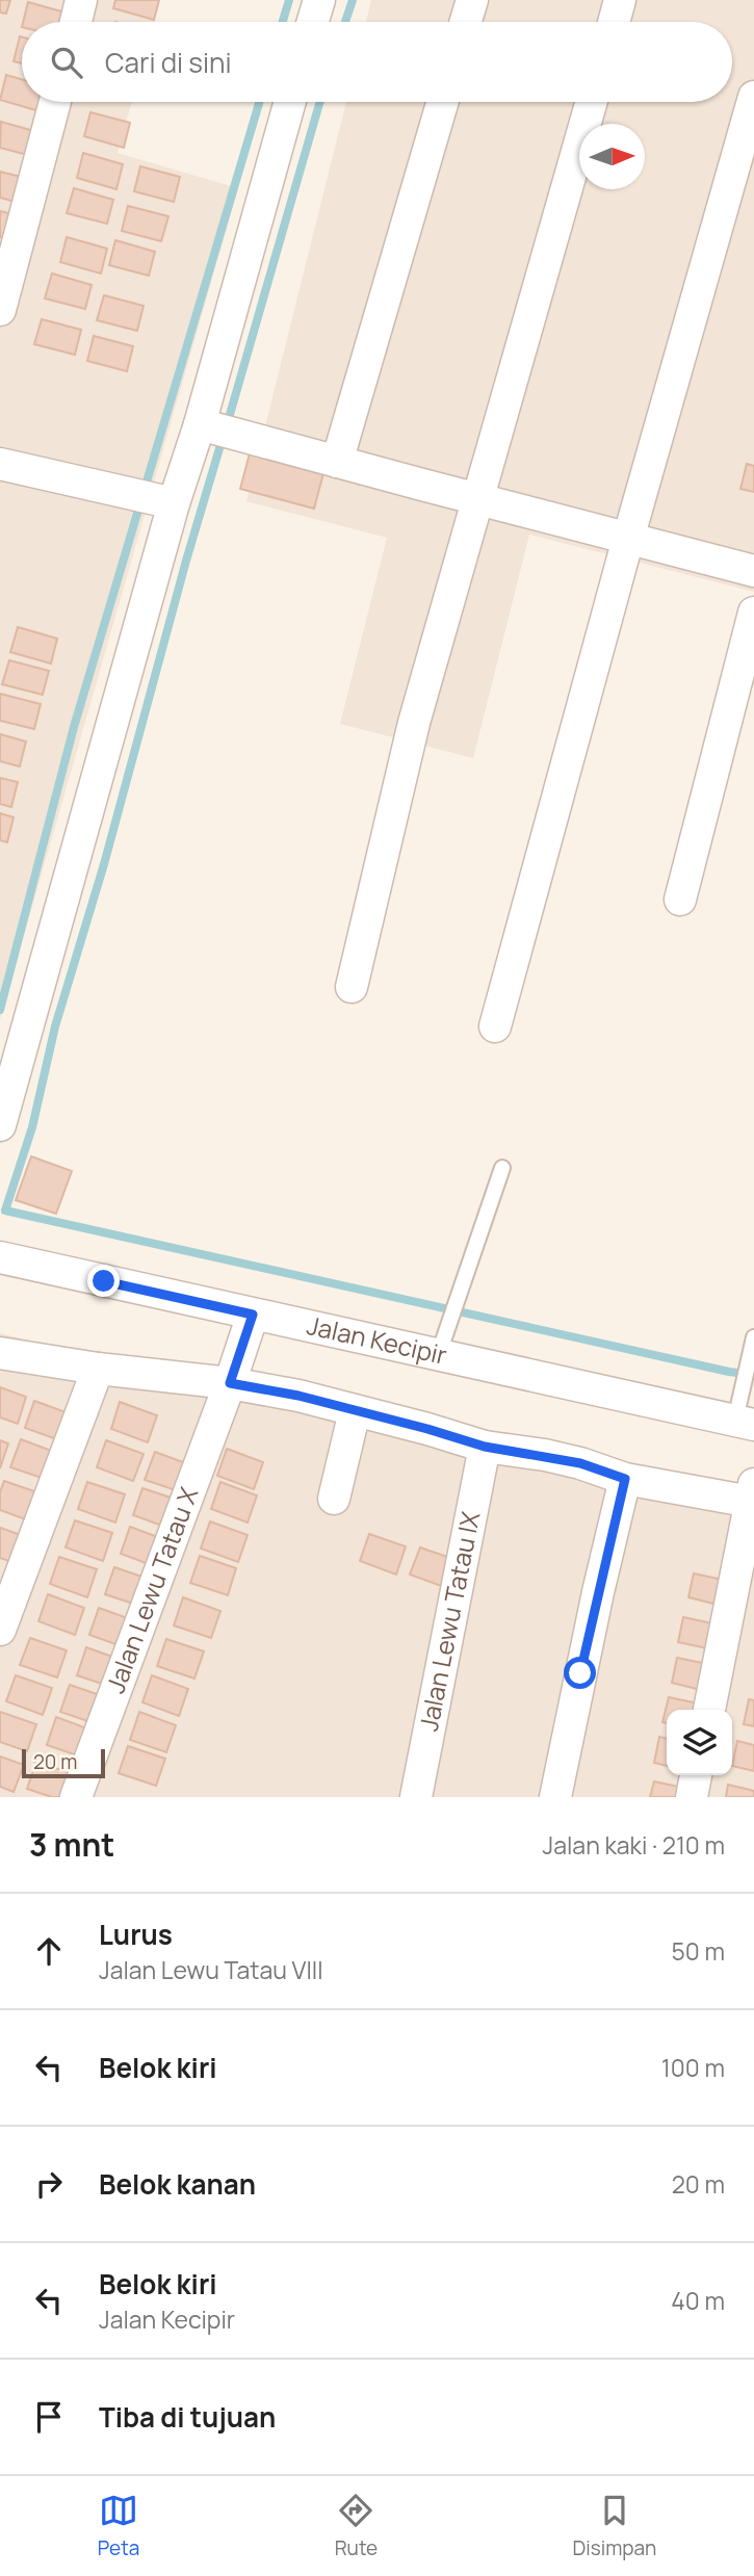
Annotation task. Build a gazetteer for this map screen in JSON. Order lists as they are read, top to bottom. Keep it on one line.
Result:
{"streets":{"street":["Jalan Kecipir","Jalan Lewu Tatau X","Jalan Lewu Tatau IX"]},"crossings":[["Jalan Kecipir","Jalan Lewu Tatau X"]],"scale_bar":"20 m","north":"right","page":{"search":"Cari di sini","scale":"20 m","heading":["3 mnt","Jalan kaki · 210 m"],"list":[["Lurus","Jalan Lewu Tatau VIII","50 m"],["Belok kiri","100 m"],["Belok kanan","20 m"],["Belok kiri","Jalan Kecipir","40 m"],"Tiba di tujuan"],"nav":["Peta","Rute","Disimpan"]}}
